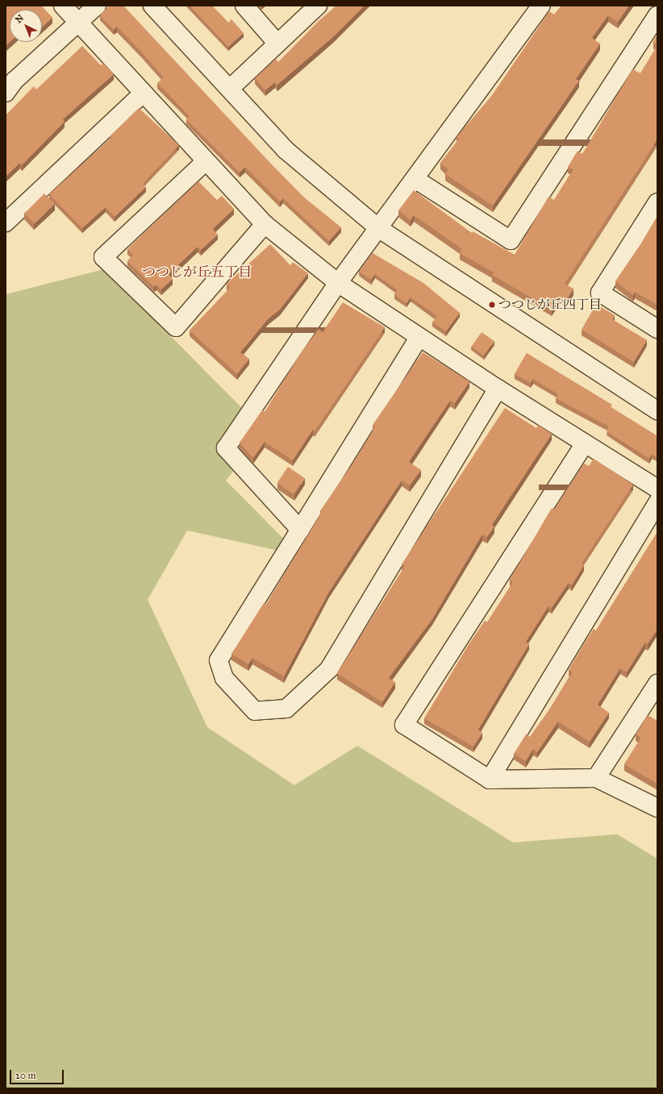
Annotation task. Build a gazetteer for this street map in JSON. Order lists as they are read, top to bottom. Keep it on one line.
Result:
{"districts":["つつじが丘五丁目"],"places":["つつじが丘四丁目"],"scale_bar":"20 m","north":"top left"}
